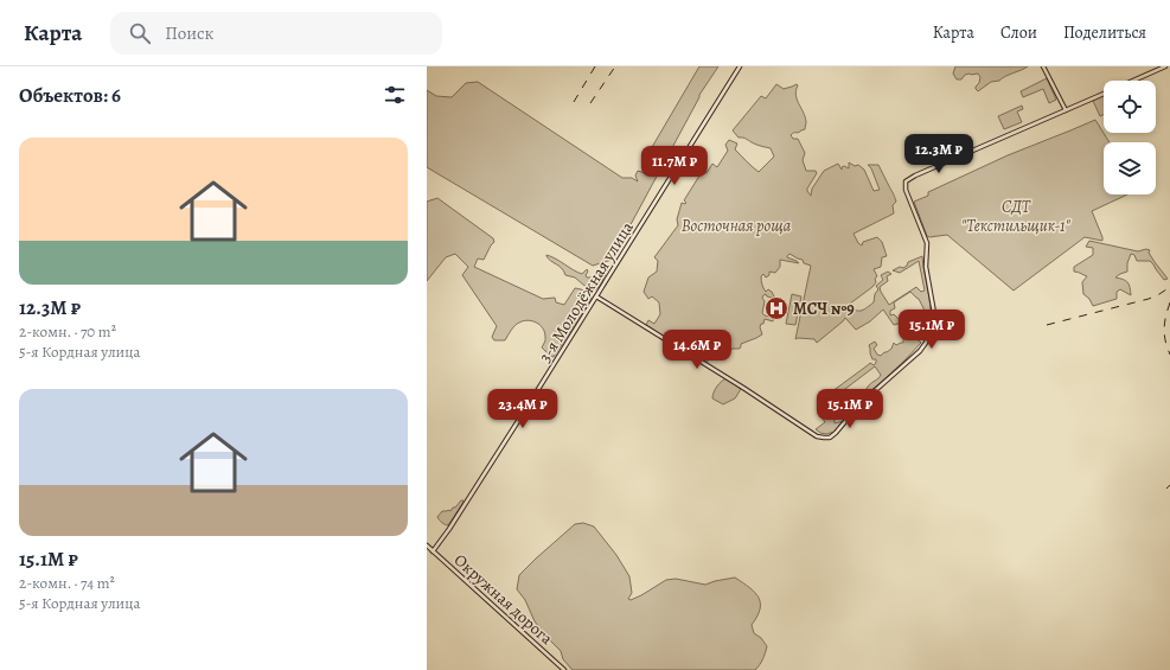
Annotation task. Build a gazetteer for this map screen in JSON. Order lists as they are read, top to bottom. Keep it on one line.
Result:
{"streets":{"main road":["3-я Молодёжная улица","Окружная дорога"]},"crossings":[["3-я Молодёжная улица","Окружная дорога"]],"parks":["СДТ \"Текстильщик-1\"","Восточная роща"],"places":{"hospital":["МСЧ №9"]},"page":{"header":"Карта","search":"Поиск","nav":["Карта","Слои","Поделиться"],"heading":"Объектов: 6","list":[{"name":"12.3M ₽","note":"2-комн. · 70 m² · 5-я Кордная улица"},{"name":"15.1M ₽","note":"2-комн. · 74 m² · 5-я Кордная улица"}],"price":["12.3M ₽","11.7M ₽","15.1M ₽","14.6M ₽","23.4M ₽","15.1M ₽"]}}
